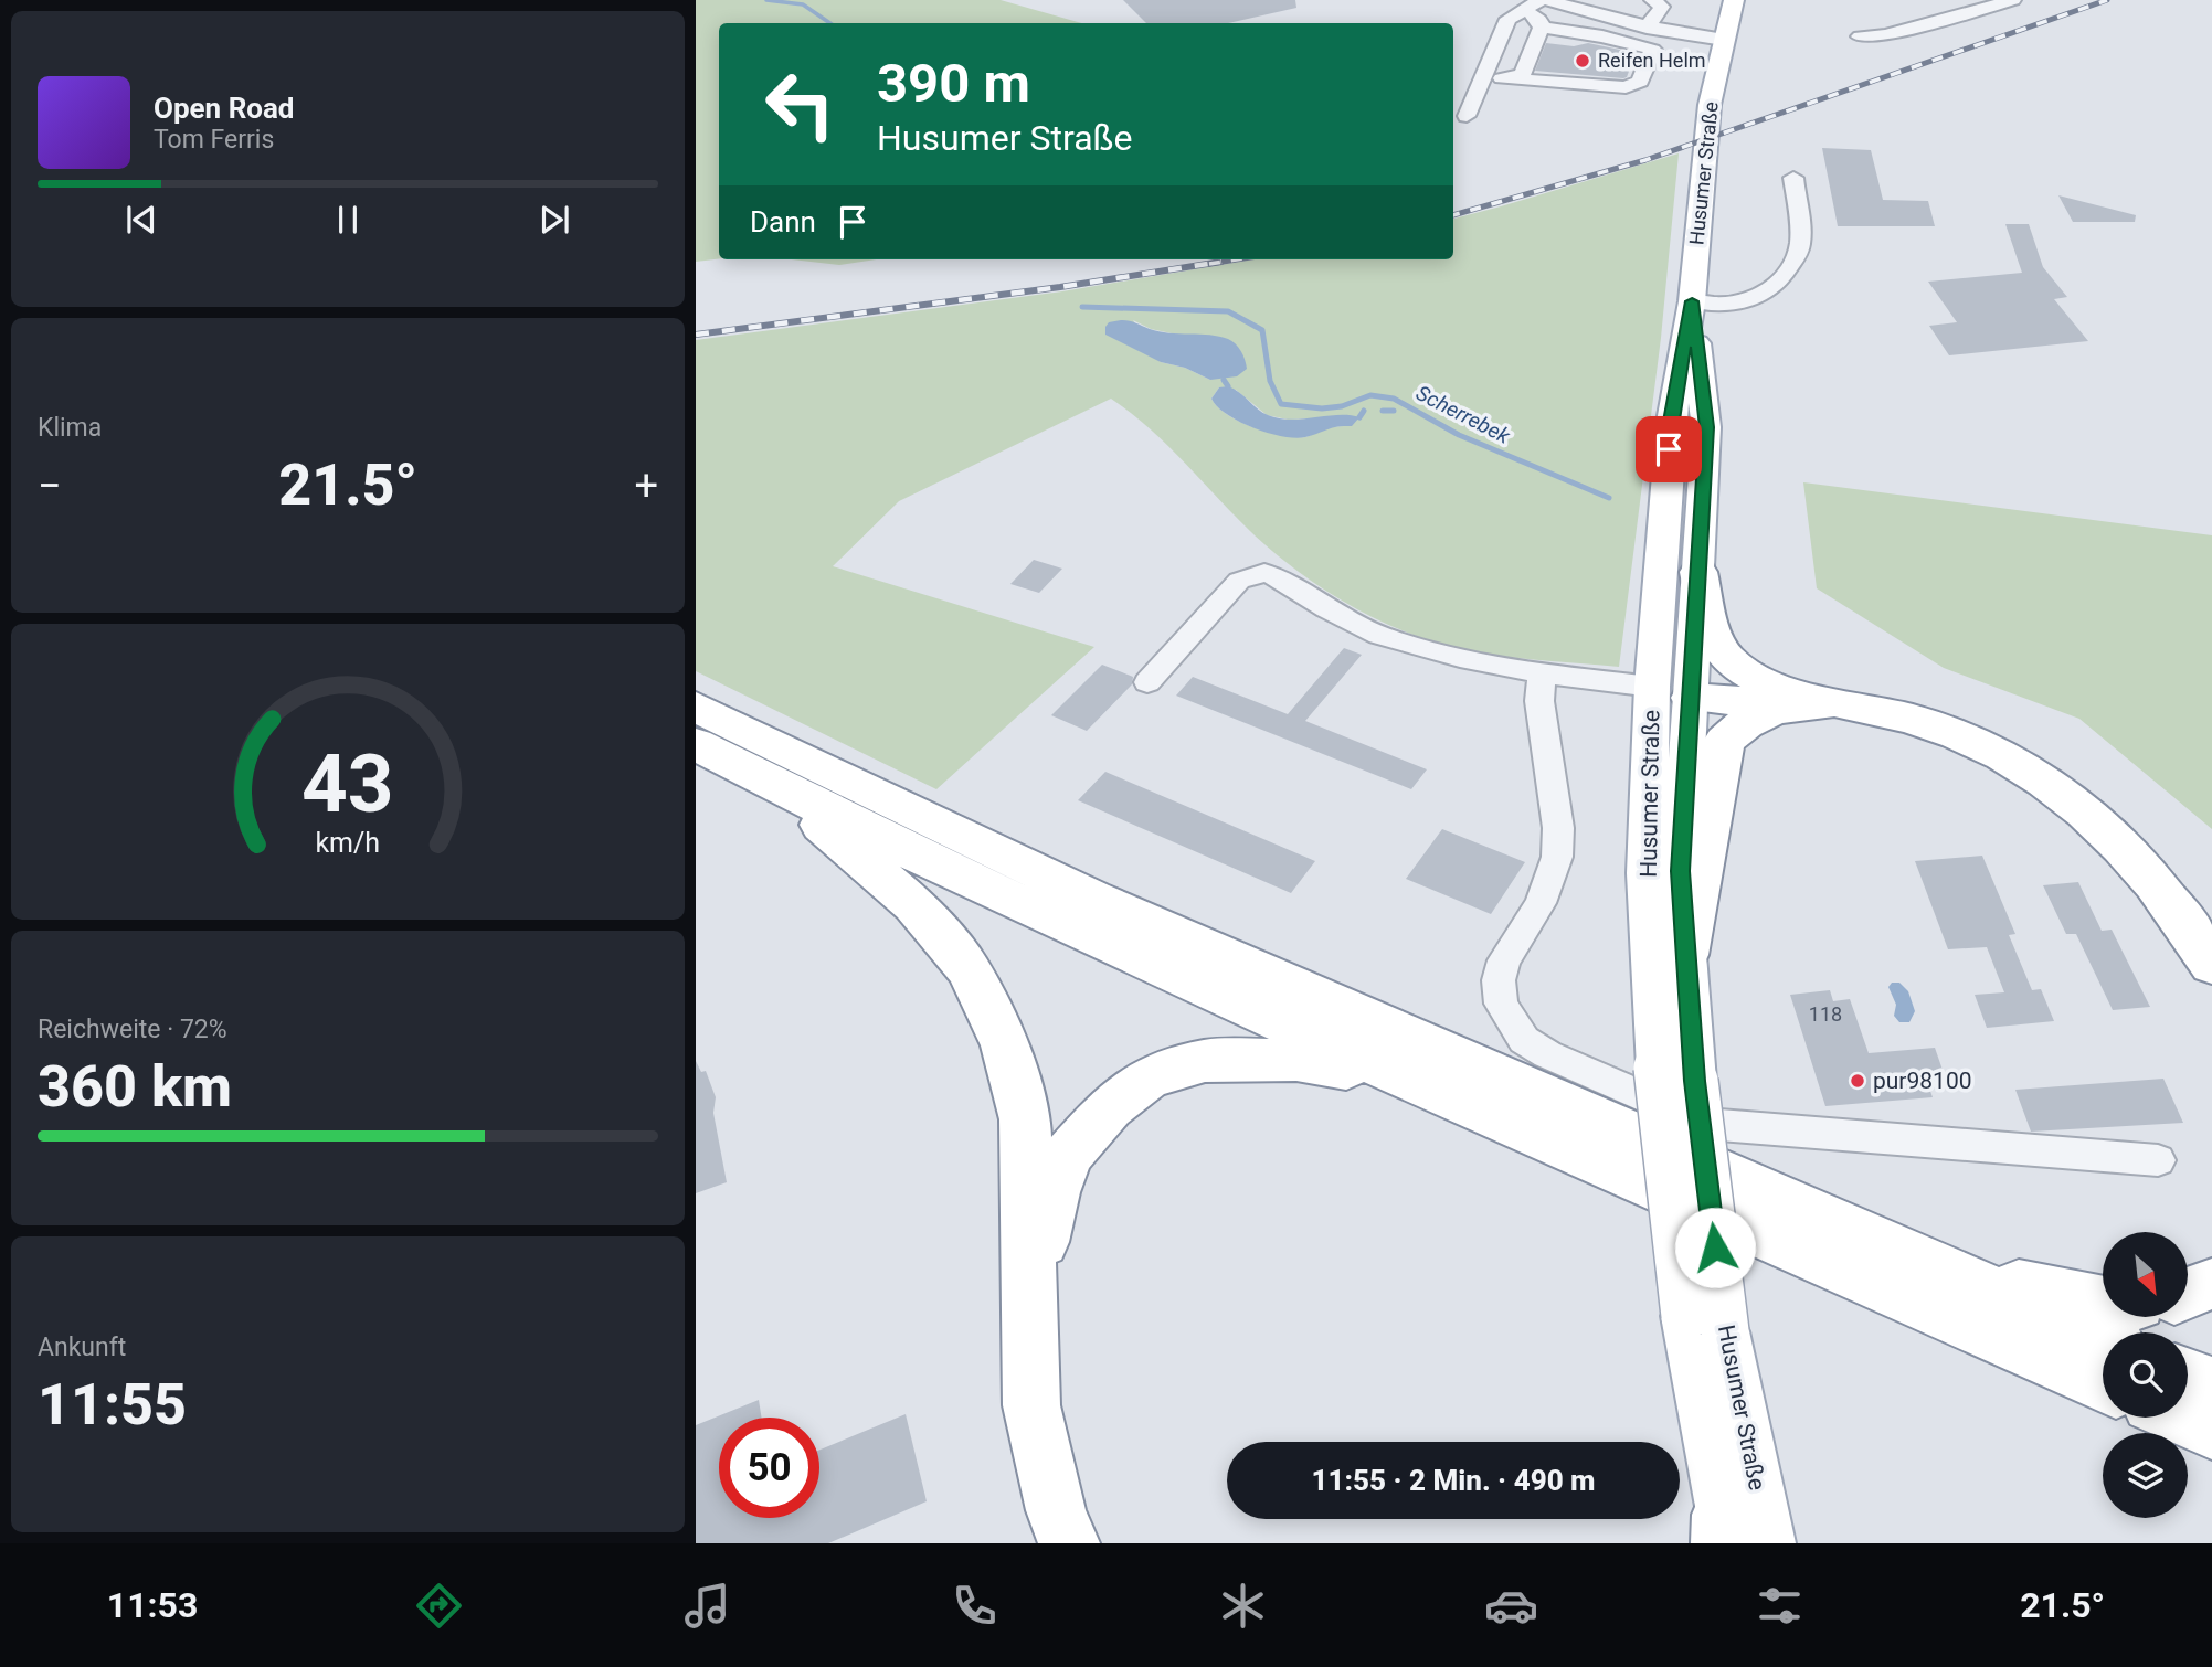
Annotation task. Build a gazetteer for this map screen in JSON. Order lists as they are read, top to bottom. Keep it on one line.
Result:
{"streets":{"main road":["Husumer Straße"]},"water":["Scherrebek"],"places":["Reifen Helm","pur98100"],"house_numbers":["118"],"north":"bottom right","page":{"turn":["390 m","Husumer Straße"],"song":["Open Road","Tom Ferris"],"then":"Dann","tile":["Klima",["Reichweite · 72%","360 km"],["Ankunft","11:55"]],"heat":["−","21.5°","+"],"limit":"50","trip":"11:55 · 2 Min. · 490 m","tabs":["11:53","21.5°"],"gauge":["43","km/h"]}}
